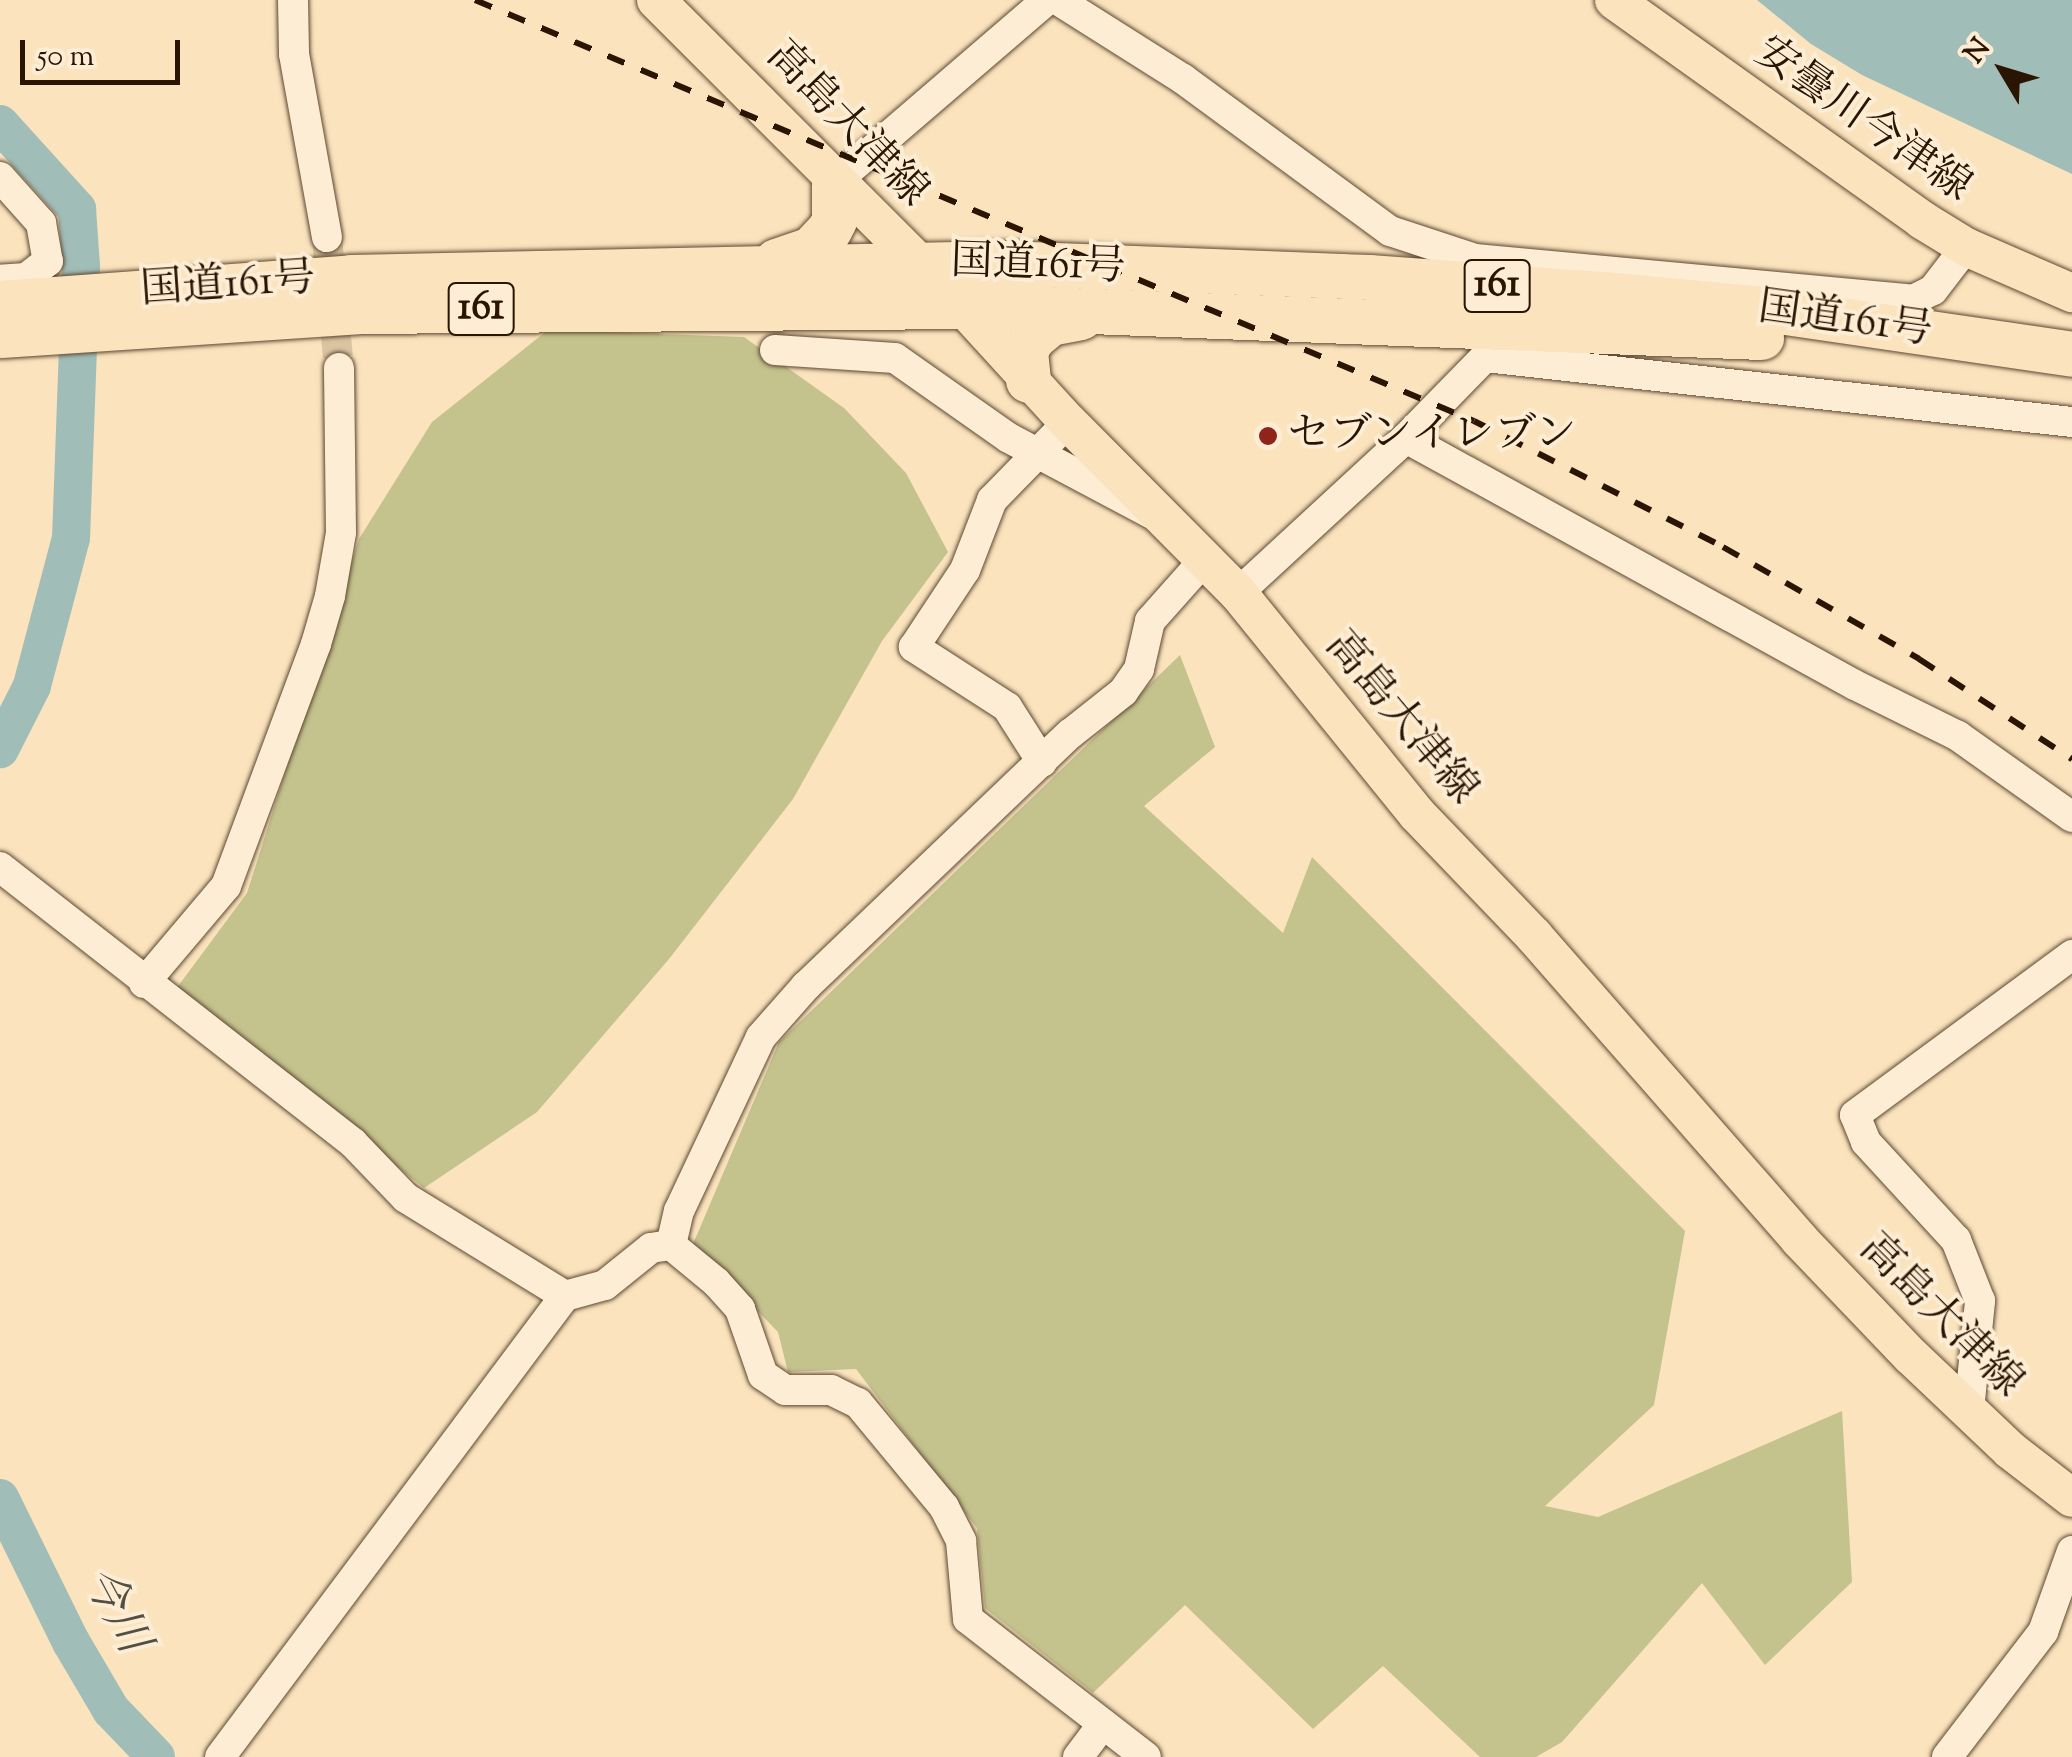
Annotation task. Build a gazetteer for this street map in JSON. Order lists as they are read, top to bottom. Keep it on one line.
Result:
{"streets":{"highway":["国道161号","161"],"main road":["安曇川今津線","高島大津線"]},"crossings":[["高島大津線","国道161号"]],"water":["今川"],"places":["セブンイレブン"],"scale_bar":"50 m","north":"top left"}
